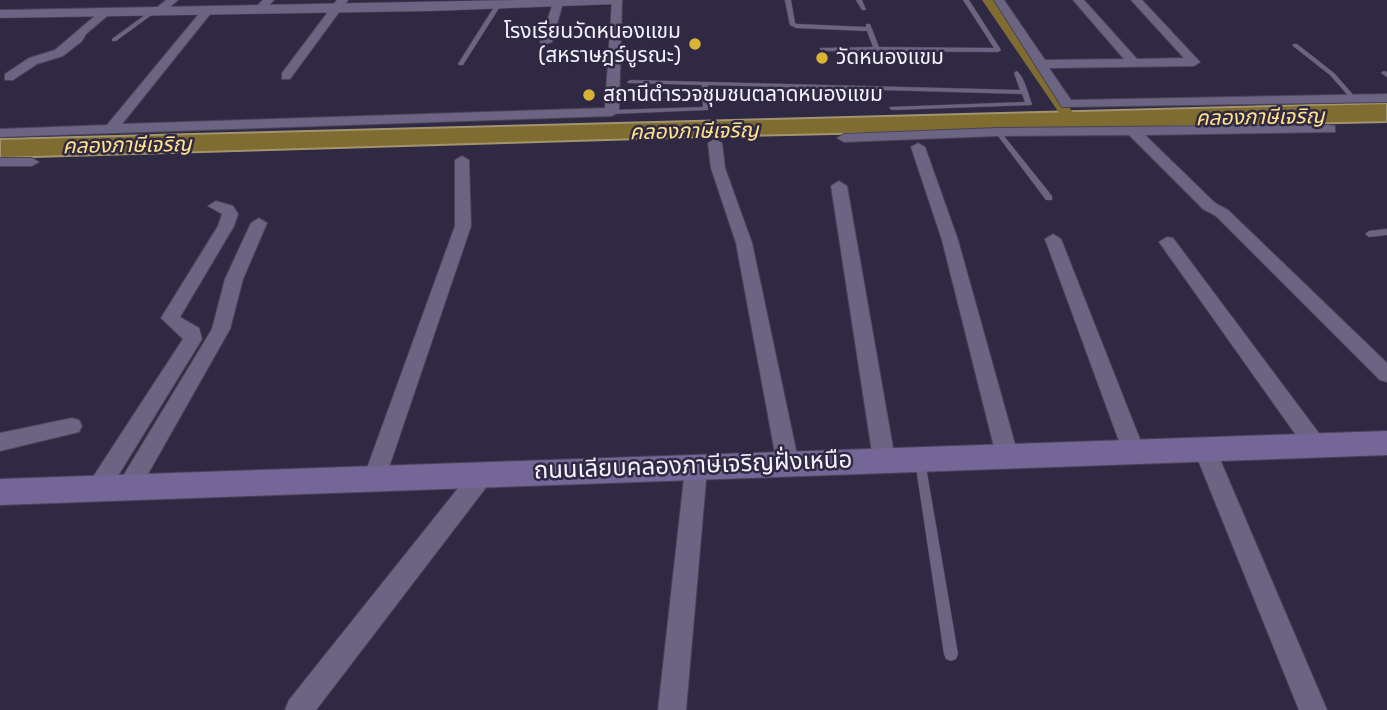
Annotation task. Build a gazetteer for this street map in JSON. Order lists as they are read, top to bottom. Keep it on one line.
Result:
{"streets":{"main road":["ถนนเลียบคลองภาษีเจริญฝั่งเหนือ"]},"water":["คลองภาษีเจริญ"],"places":["โรงเรียนวัดหนองแขม (สหราษฎร์บูรณะ)","วัดหนองแขม","สถานีตำรวจชุมชนตลาดหนองแขม"]}
